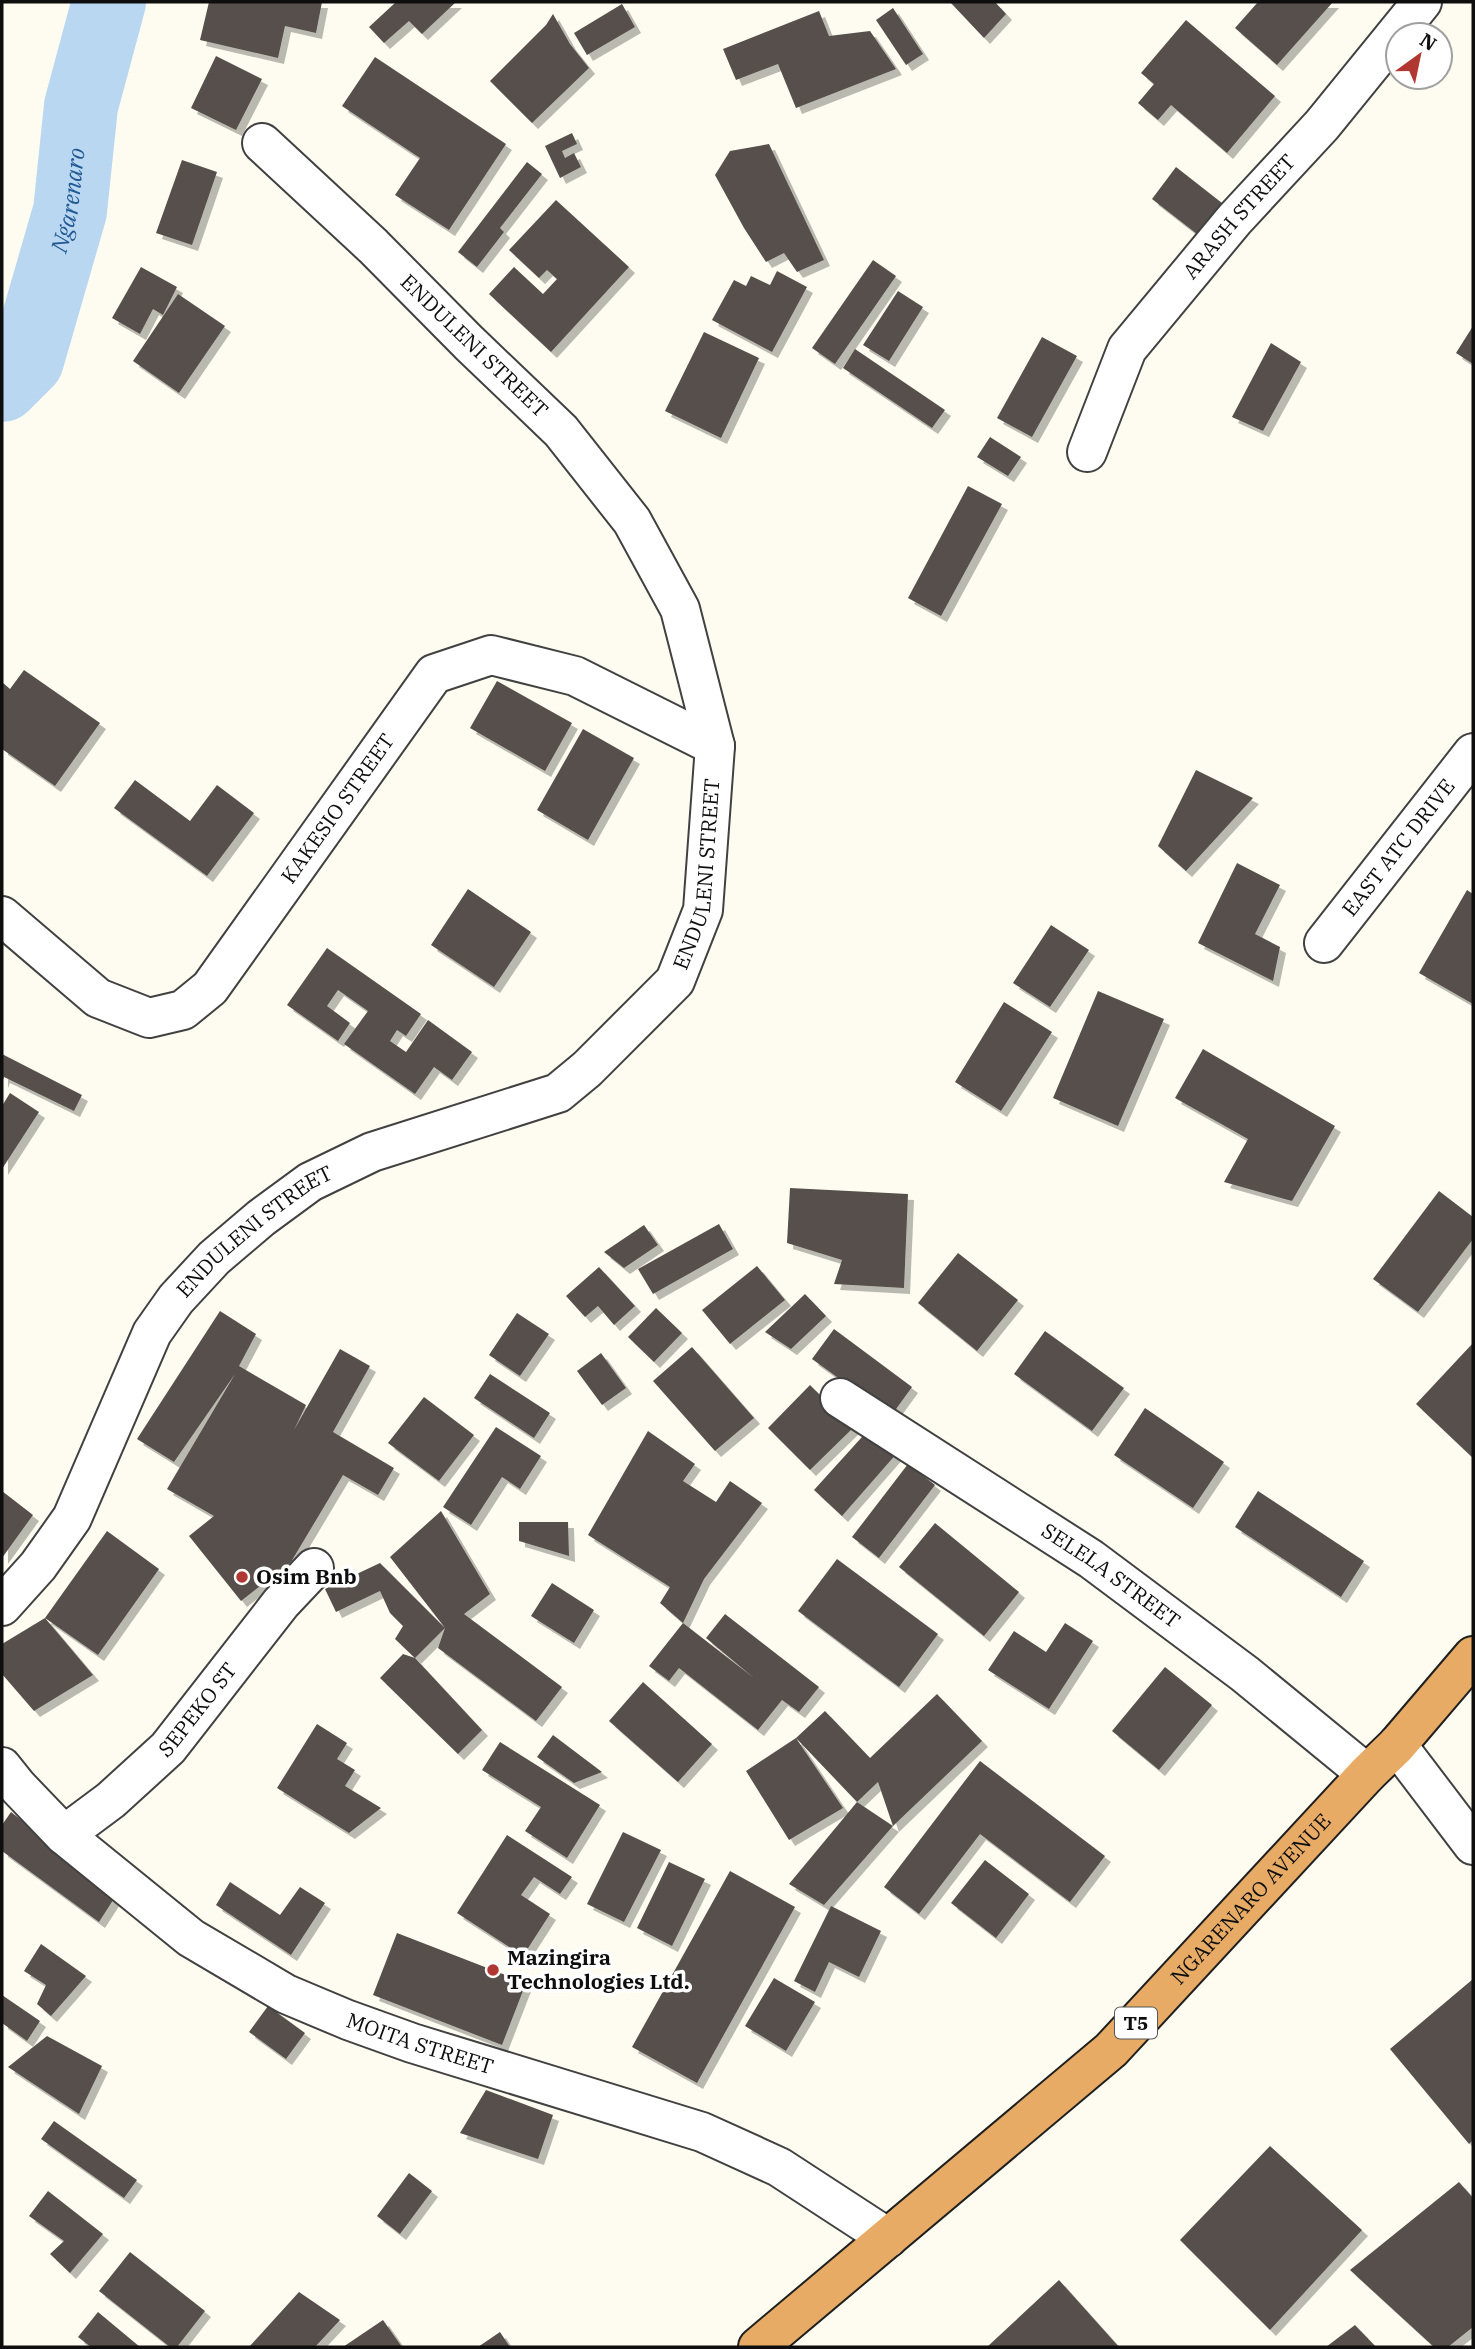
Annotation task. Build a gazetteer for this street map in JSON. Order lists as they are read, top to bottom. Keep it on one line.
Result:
{"streets":{"highway":["NGARENARO AVENUE","T5"],"street":["ARASH STREET","ENDULENI STREET","KAKESIO STREET","EAST ATC DRIVE","SELELA STREET","SEPEKO ST","MOITA STREET"]},"crossings":[["ENDULENI STREET","KAKESIO STREET"],["SELELA STREET","NGARENARO AVENUE"],["SEPEKO ST","MOITA STREET"],["NGARENARO AVENUE","MOITA STREET"]],"water":["Ngarenaro"],"places":["Osim Bnb","Mazingira Technologies Ltd."],"north":"top right"}
